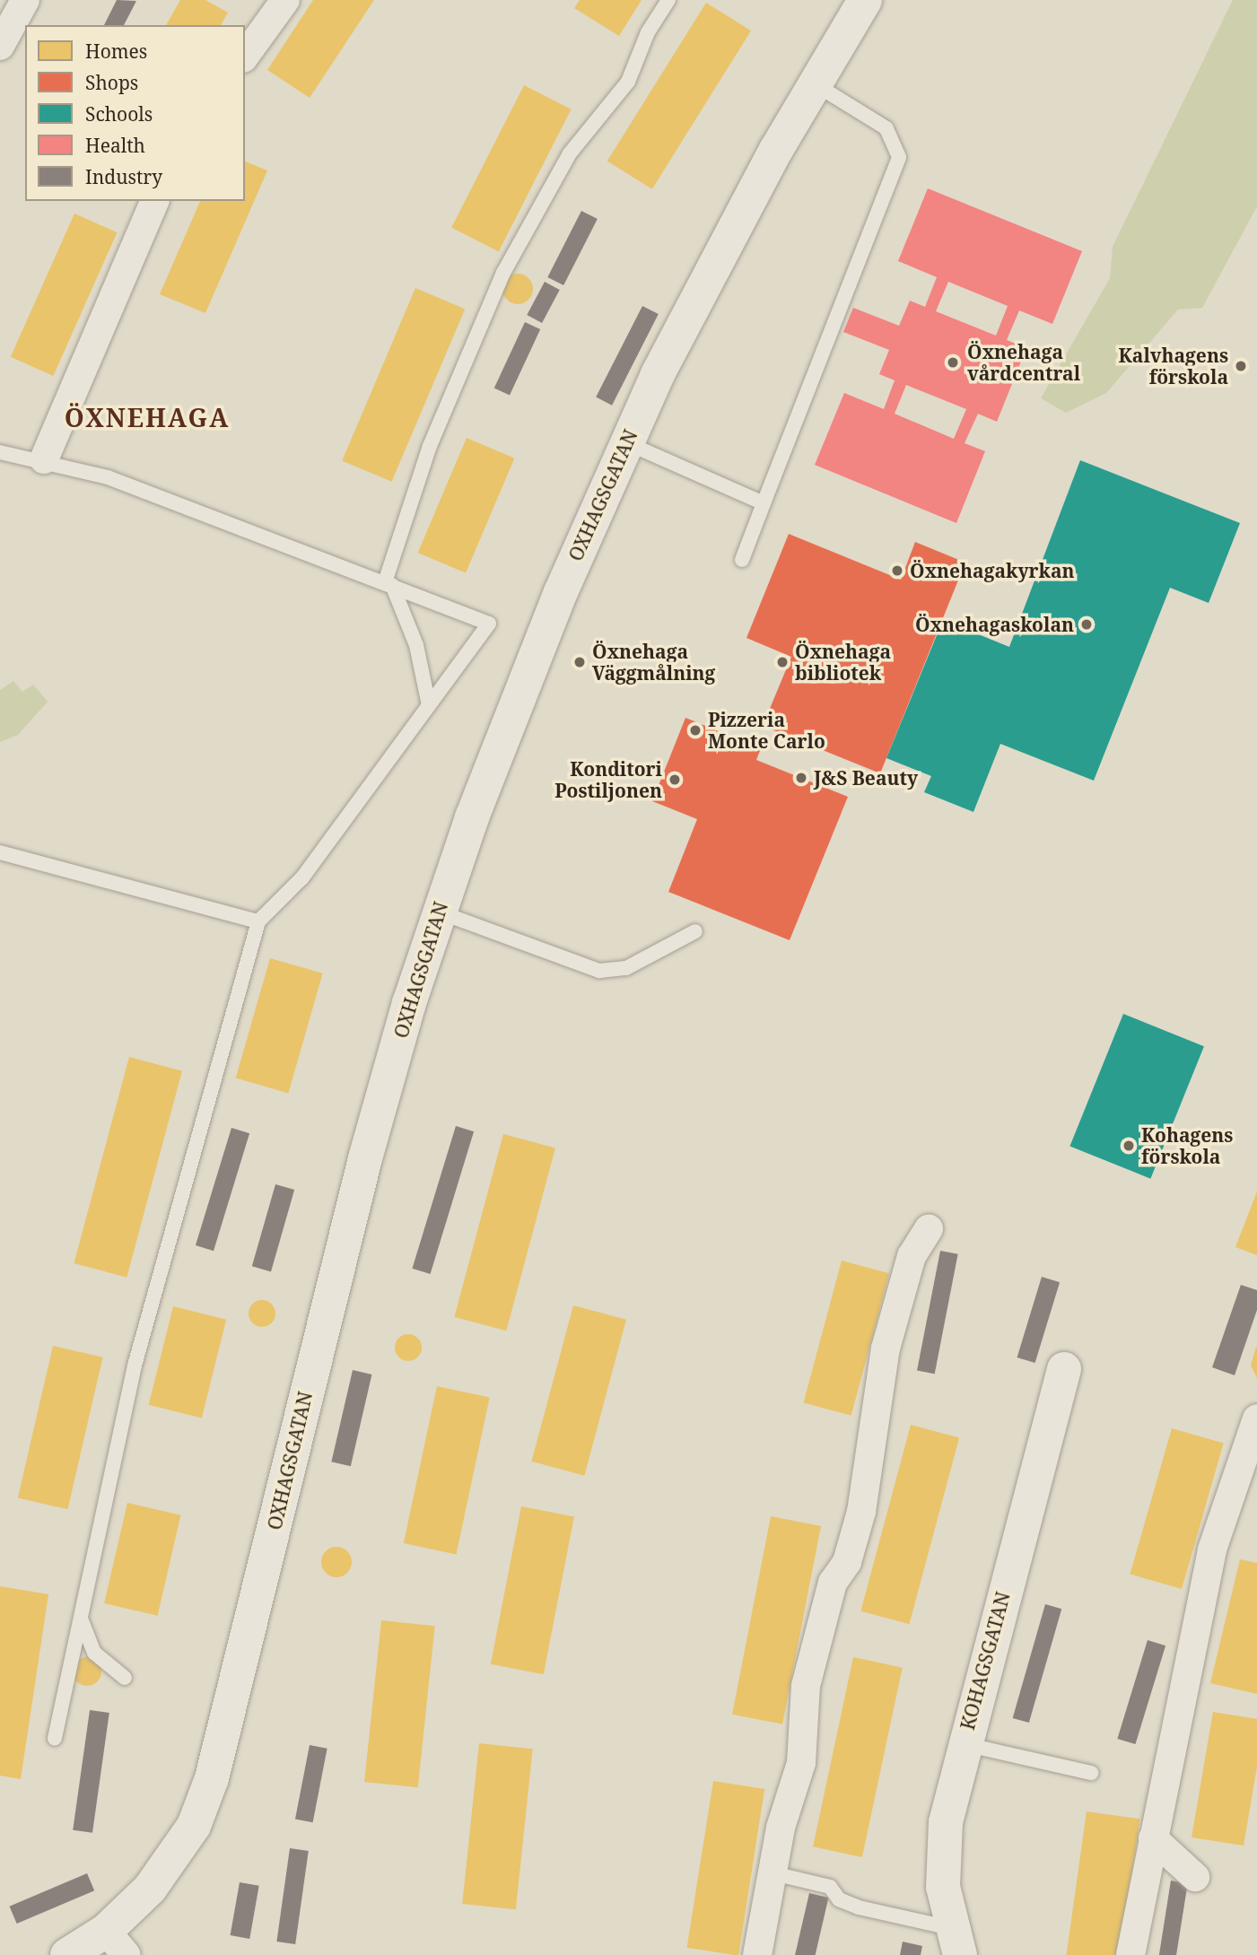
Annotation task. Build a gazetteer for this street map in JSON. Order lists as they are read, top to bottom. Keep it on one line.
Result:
{"streets":{"street":["OXHAGSGATAN","KOHAGSGATAN"]},"districts":["ÖXNEHAGA"],"places":["Öxnehaga vårdcentral","Kalvhagens förskola","Öxnehagakyrkan","Öxnehagaskolan","Öxnehaga Väggmålning","Öxnehaga bibliotek","Pizzeria Monte Carlo","J&S Beauty","Konditori Postiljonen","Kohagens förskola"],"legend":["Homes","Shops","Schools","Health","Industry"]}
